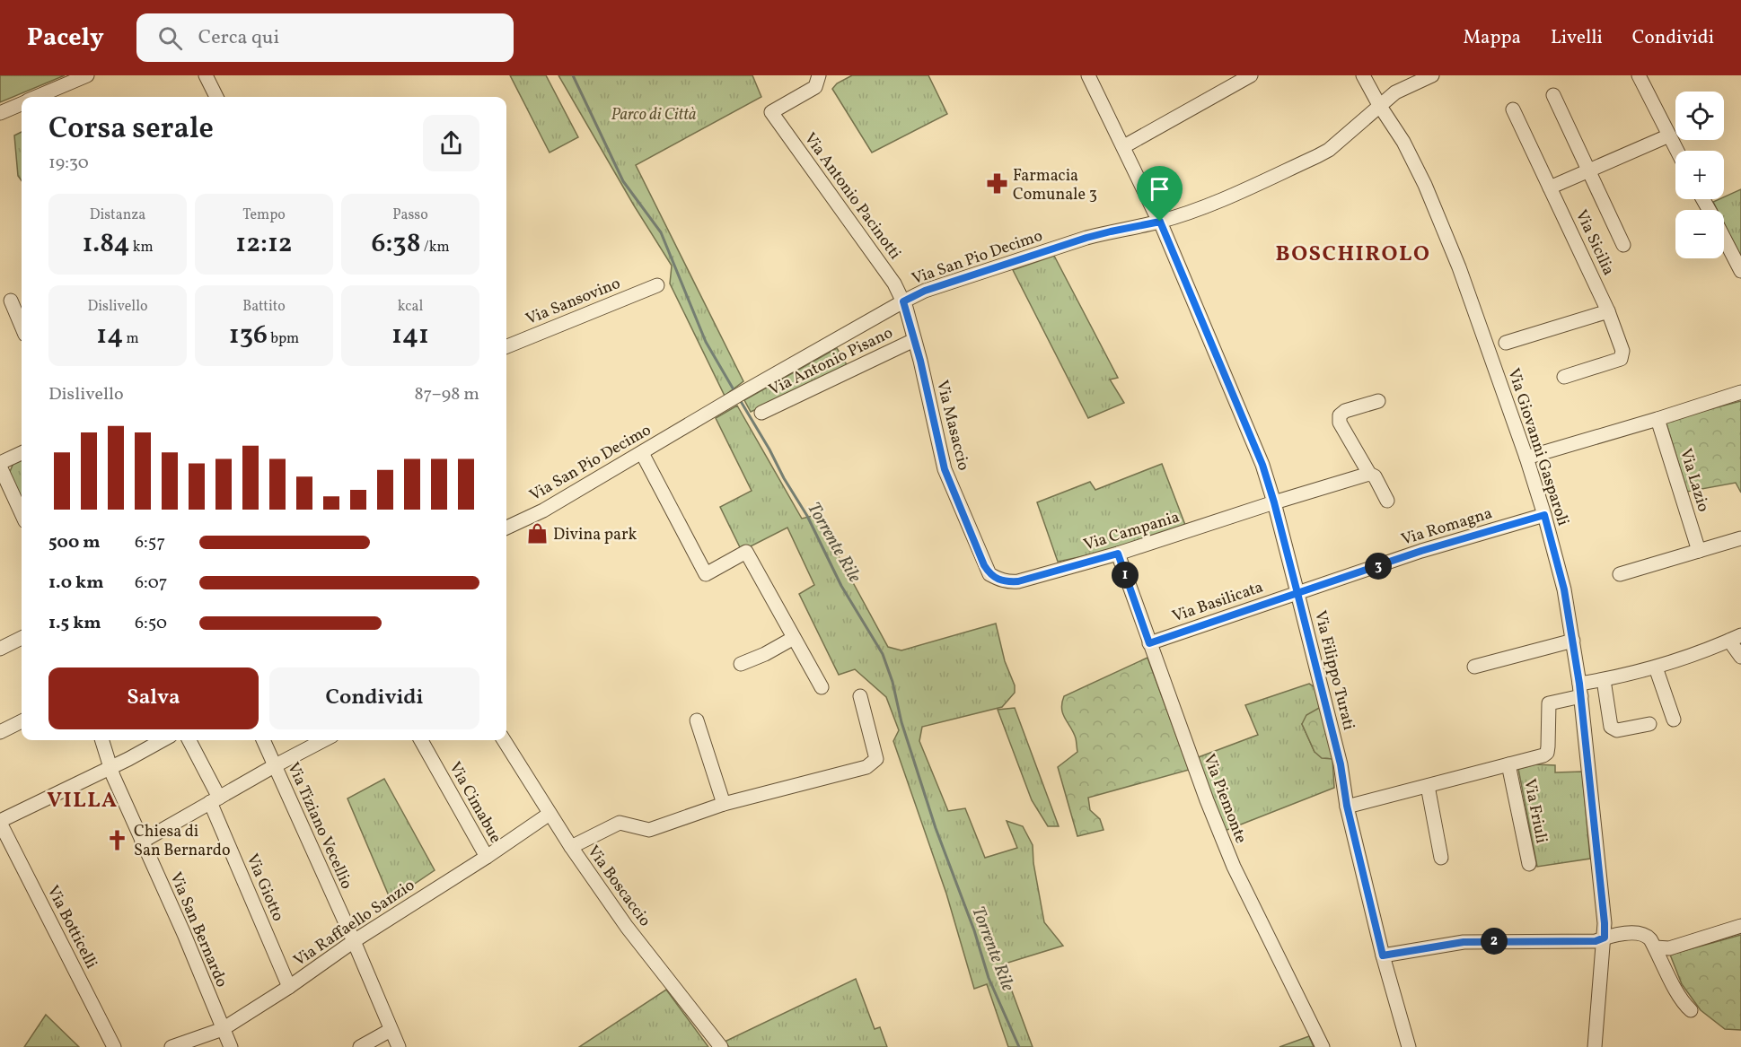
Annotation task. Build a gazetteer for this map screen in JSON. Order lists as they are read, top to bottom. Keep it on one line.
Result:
{"streets":{"street":["Via Antonio Pacinotti","Via Sicilia","Via San Pio Decimo","Via Sansovino","Via Antonio Pisano","Via Masaccio","Via Giovanni Gasparoli","Via Lazio","Via Romagna","Via Campania","Via Basilicata","Via Filippo Turati","Via Piemonte","Via Cimabue","Via Friuli","Via Tiziano Vecellio","Via Boscaccio","Via Giotto","Via Raffaello Sanzio","Via Botticelli","Via San Bernardo"]},"crossings":[["Via Antonio Pacinotti","Via San Pio Decimo"],["Via Antonio Pacinotti","Via Masaccio"],["Via San Pio Decimo","Via Masaccio"],["Via San Pio Decimo","Via Giovanni Gasparoli"],["Via San Pio Decimo","Via Filippo Turati"],["Via Antonio Pisano","Via Masaccio"],["Via Masaccio","Via Campania"],["Via Giovanni Gasparoli","Via Romagna"],["Via Giovanni Gasparoli","Via Friuli"],["Via Romagna","Via Basilicata"],["Via Romagna","Via Filippo Turati"],["Via Campania","Via Filippo Turati"],["Via Campania","Via Piemonte"],["Via Basilicata","Via Filippo Turati"],["Via Basilicata","Via Piemonte"],["Via Filippo Turati","Via Friuli"],["Via Cimabue","Via Raffaello Sanzio"],["Via Tiziano Vecellio","Via Raffaello Sanzio"],["Via Boscaccio","Via Raffaello Sanzio"],["Via Giotto","Via Raffaello Sanzio"],["Via Raffaello Sanzio","Via San Bernardo"]],"districts":["BOSCHIROLO","VILLA"],"water":["Torrente Rile"],"parks":["Parco di Città"],"places":{"pharmacy":["Farmacia Comunale 3"],"shop":["Divina park"],"church":["Chiesa di San Bernardo"]},"page":{"header":"Pacely","search":"Cerca qui","nav":["Mappa","Livelli","Condividi"],"map_buttons":["+","−"],"heading":["Corsa serale","19:30"],"stats":[["Distanza","1.84 km"],["Tempo","12:12"],["Passo","6:38 /km"],["Dislivello","14 m"],["Battito","136 bpm"],["kcal","141"]],"chart":["Dislivello","87–98 m"],"list":[{"name":"500 m","note":"6:57"},{"name":"1.0 km","note":"6:07"},{"name":"1.5 km","note":"6:50"}],"pins":["3","1","2"],"buttons":["Salva","Condividi"]}}
